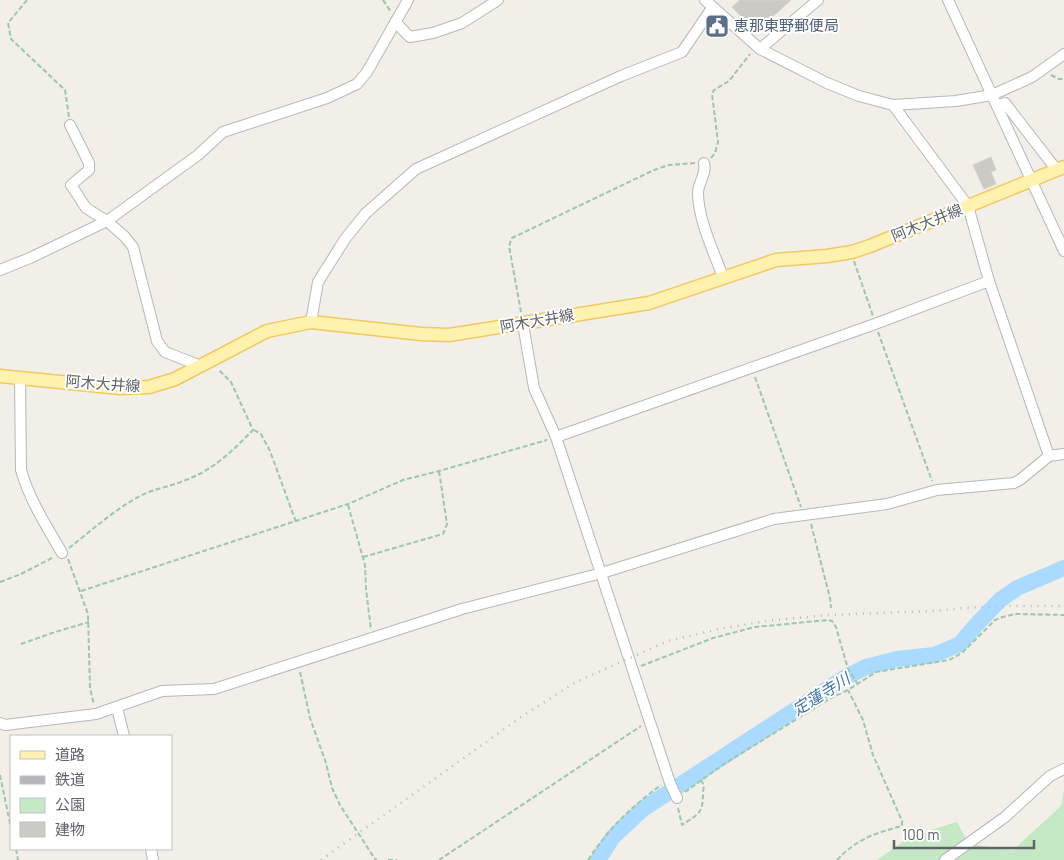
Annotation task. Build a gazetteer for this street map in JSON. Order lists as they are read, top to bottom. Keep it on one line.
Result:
{"streets":{"main road":["阿木大井線"]},"water":["定蓮寺川"],"places":{"public building":["恵那東野郵便局"]},"legend":["道路","鉄道","公園","建物"],"scale_bar":"100 m"}
